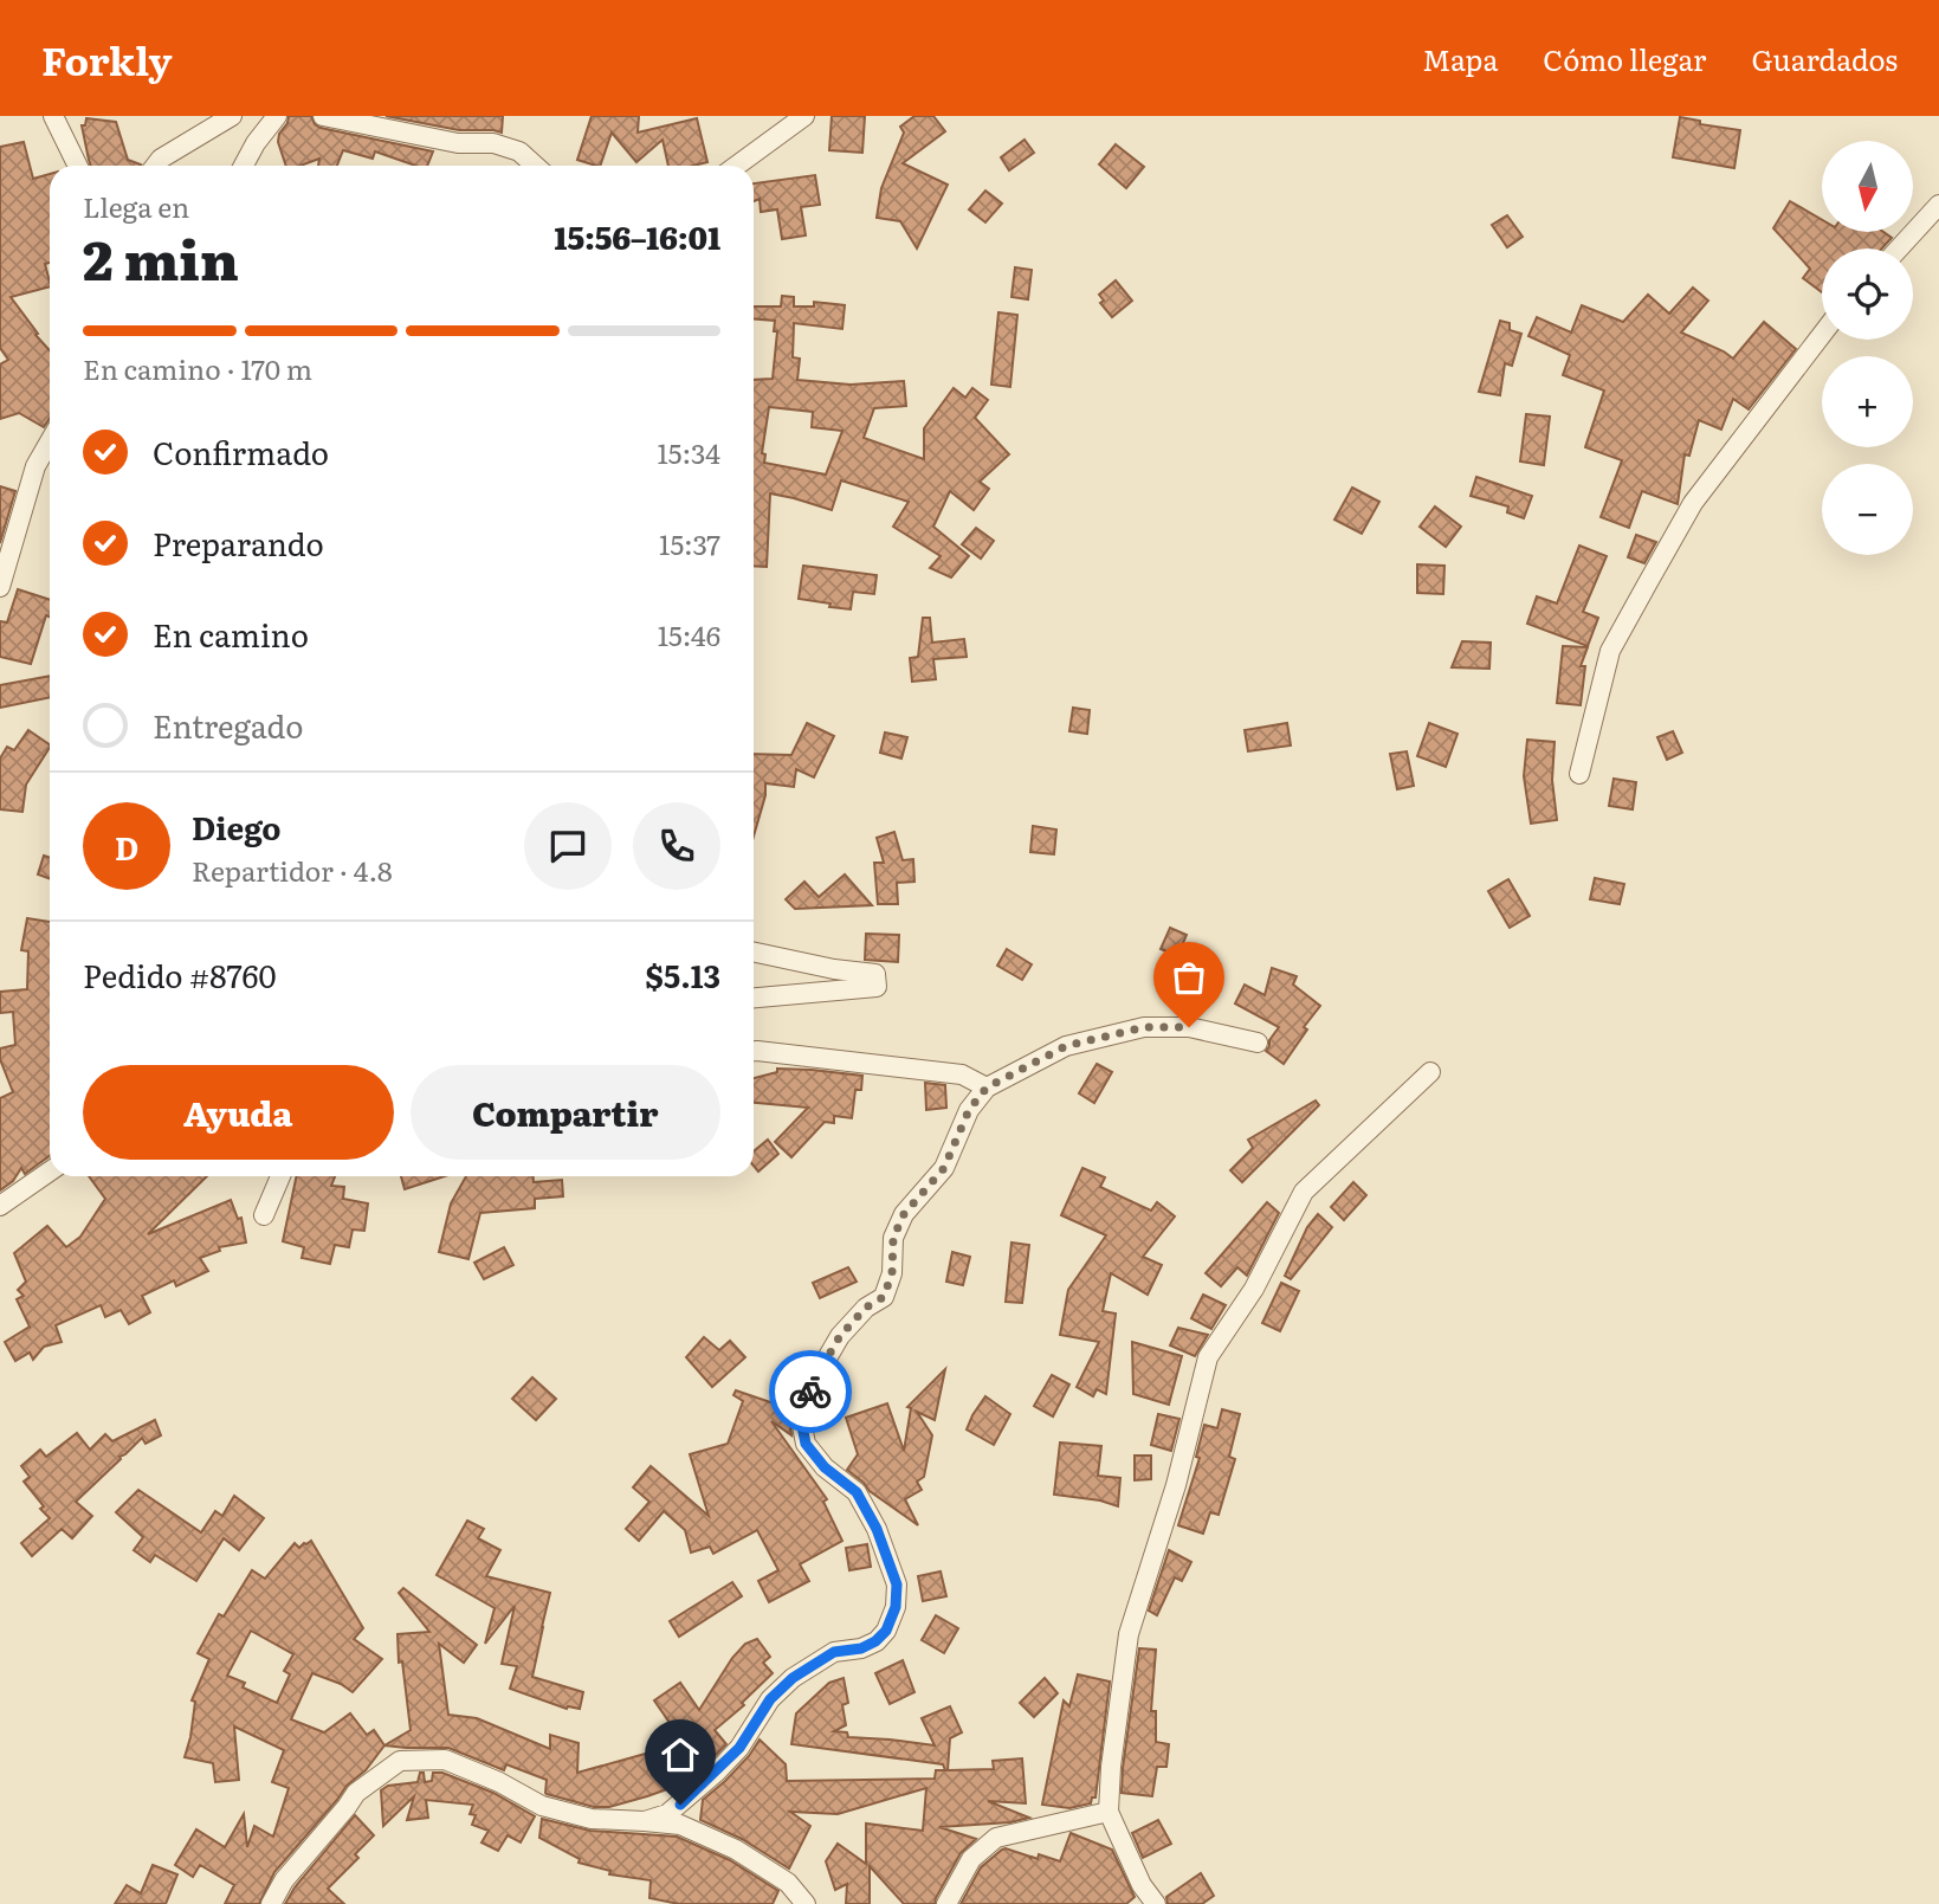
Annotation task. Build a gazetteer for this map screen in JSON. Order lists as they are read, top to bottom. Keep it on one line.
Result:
{"north":"bottom","page":{"header":"Forkly","nav":["Mapa","Cómo llegar","Guardados"],"map_buttons":["+","−"],"heading":["2 min","Llega en","15:56–16:01"],"panel":["Diego","Repartidor · 4.8","Pedido #8760","$5.13"],"bar":"En camino · 170 m","list":[["Confirmado","15:34"],["Preparando","15:37"],["En camino","15:46"],"Entregado"],"round":"D","buttons":["Ayuda","Compartir"]}}
